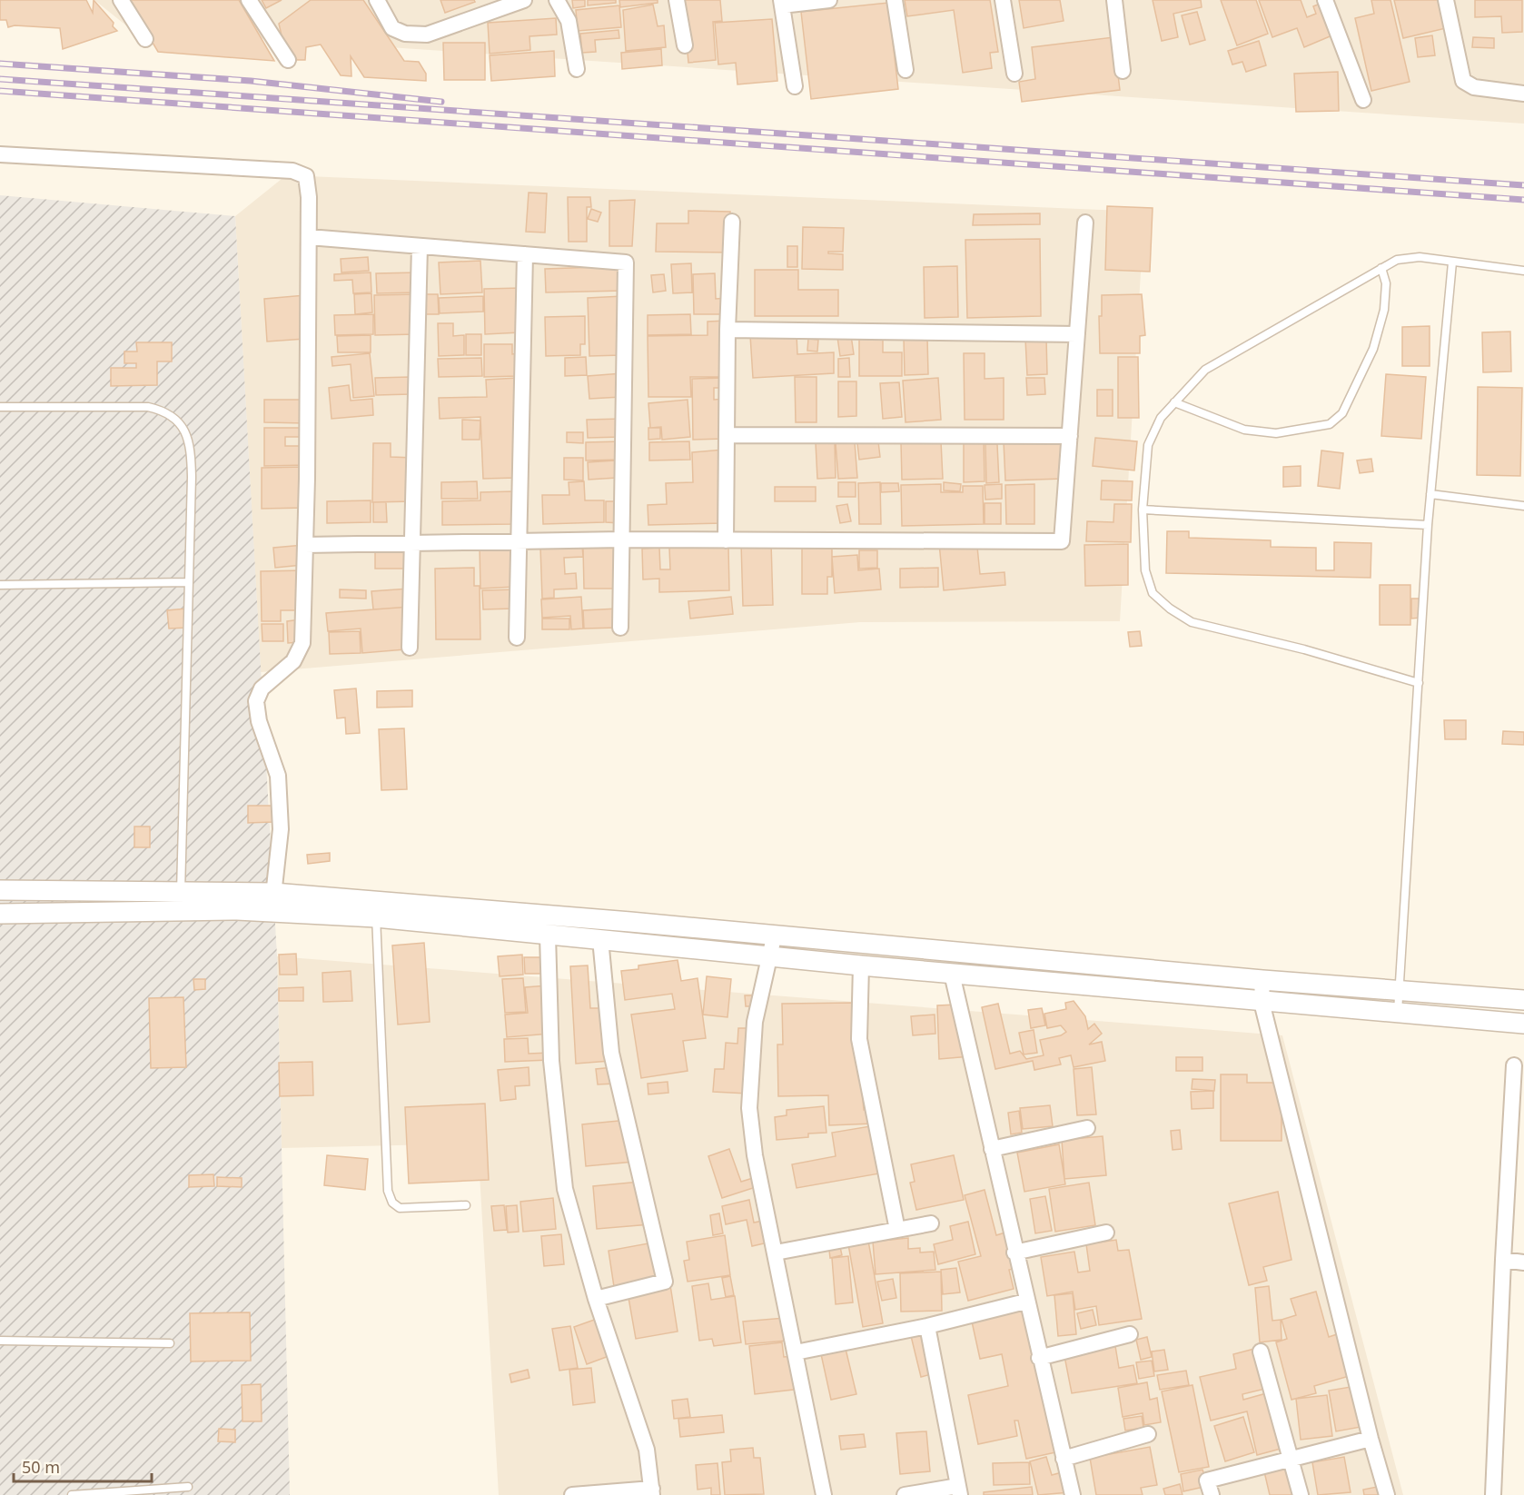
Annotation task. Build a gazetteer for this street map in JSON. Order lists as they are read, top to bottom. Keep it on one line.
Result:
{"scale_bar":"50 m"}
